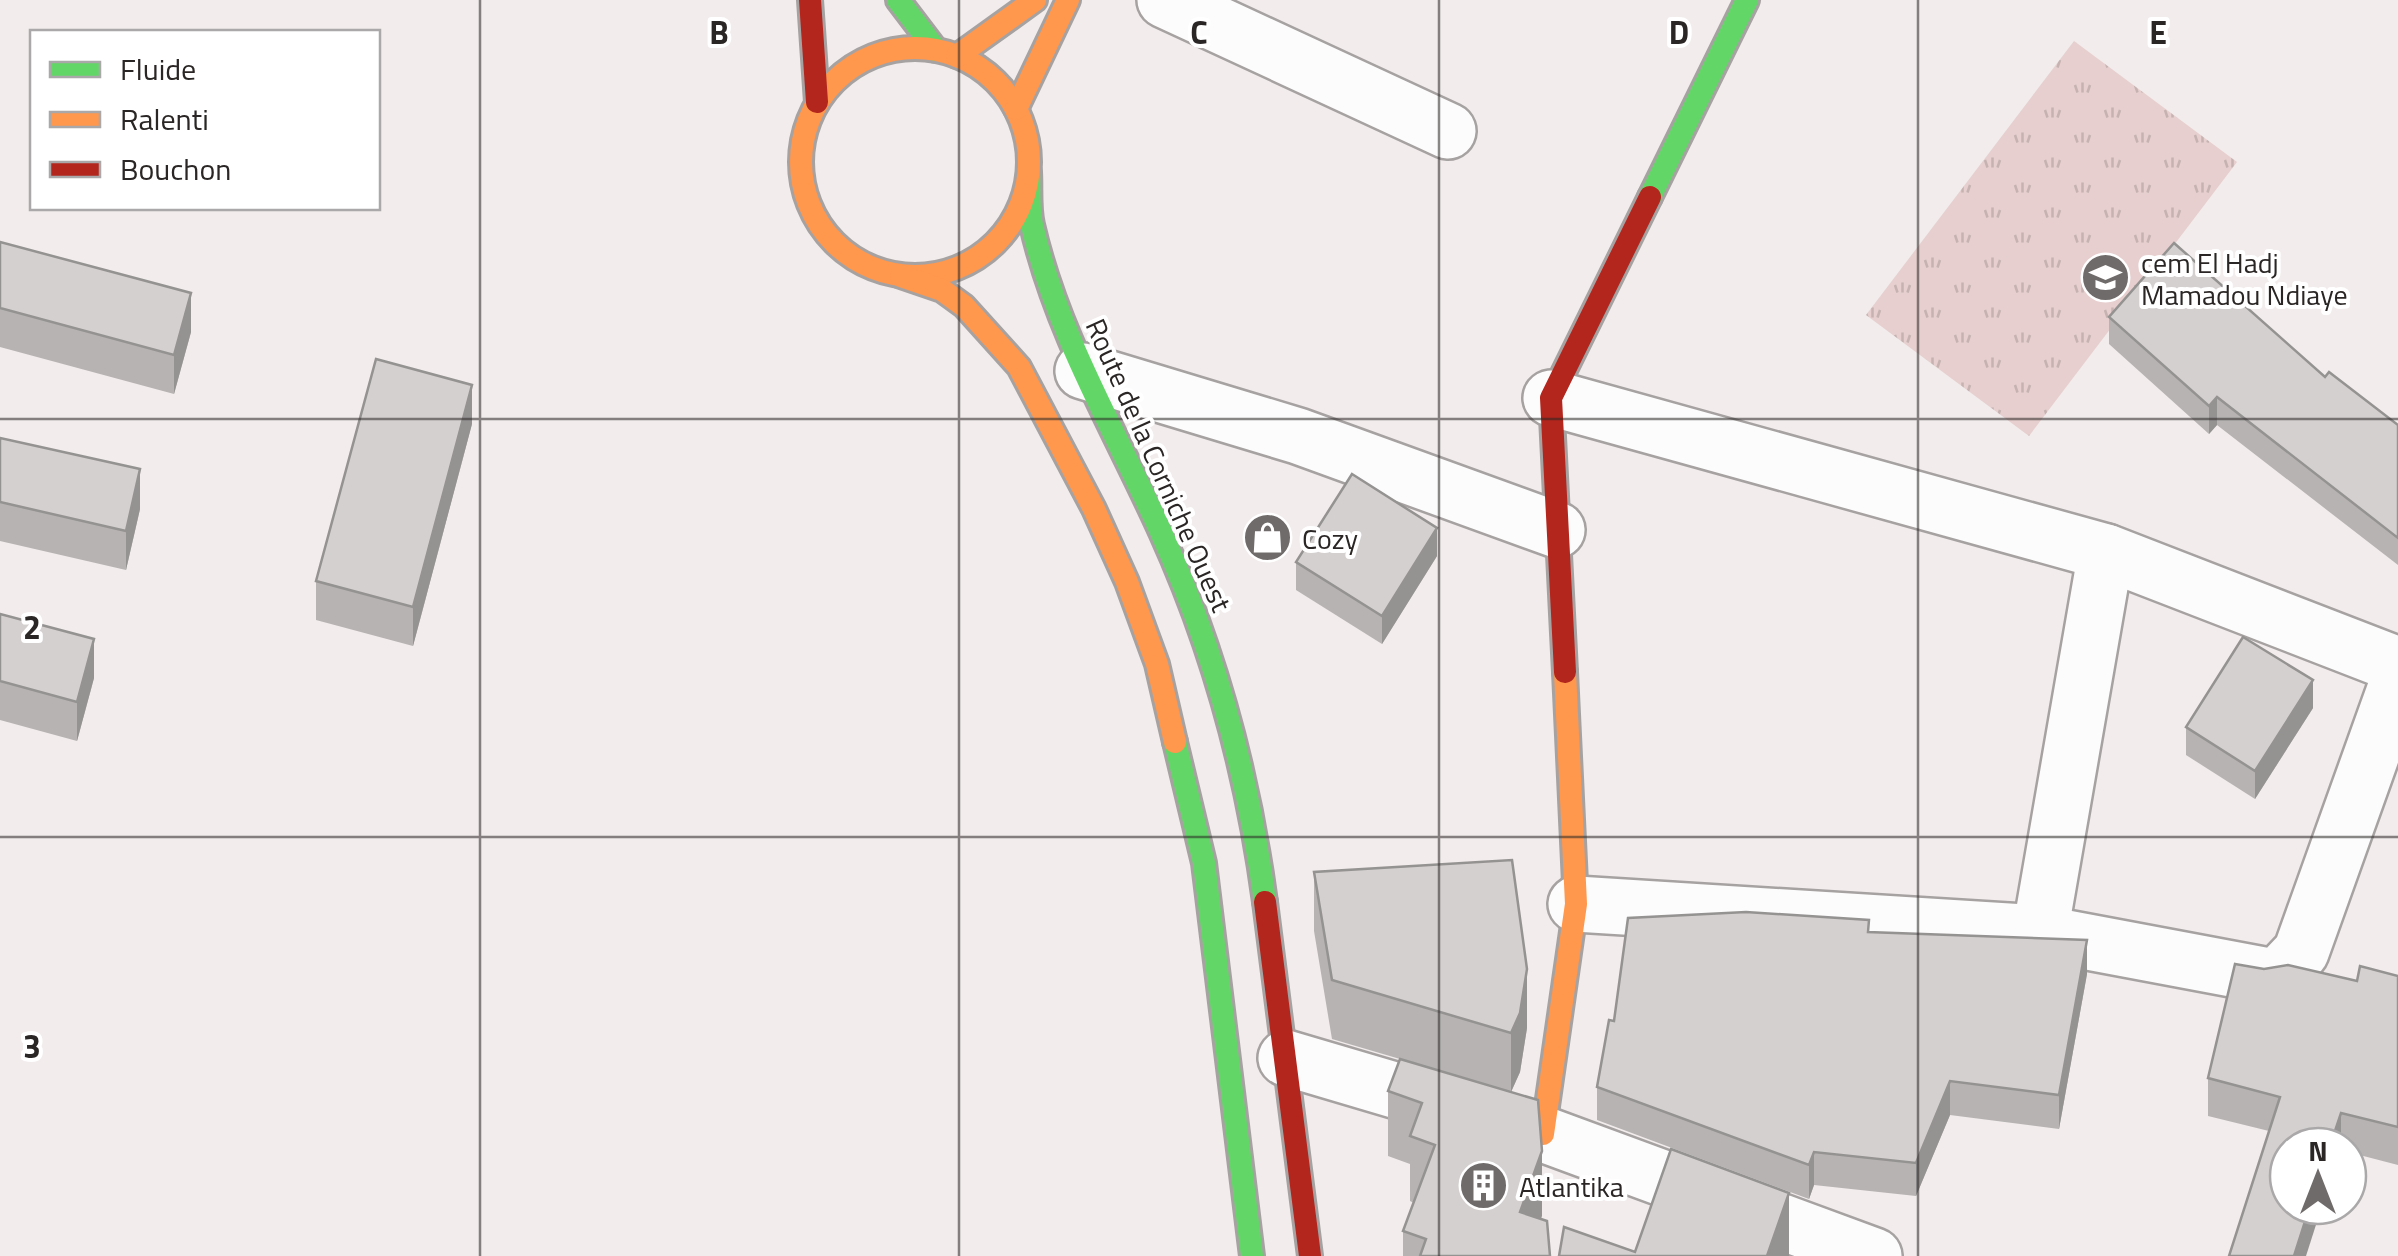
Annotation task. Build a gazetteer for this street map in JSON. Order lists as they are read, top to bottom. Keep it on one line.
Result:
{"streets":{"main road":["Route de la Corniche Ouest"]},"places":{"school or university":["cem El Hadj Mamadou Ndiaye"],"shop":["Cozy"],"building":["Atlantika"]},"legend":["Fluide","Ralenti","Bouchon"],"north":"top","grid":{"columns":["B","C","D","E"],"rows":["2","3"]}}
